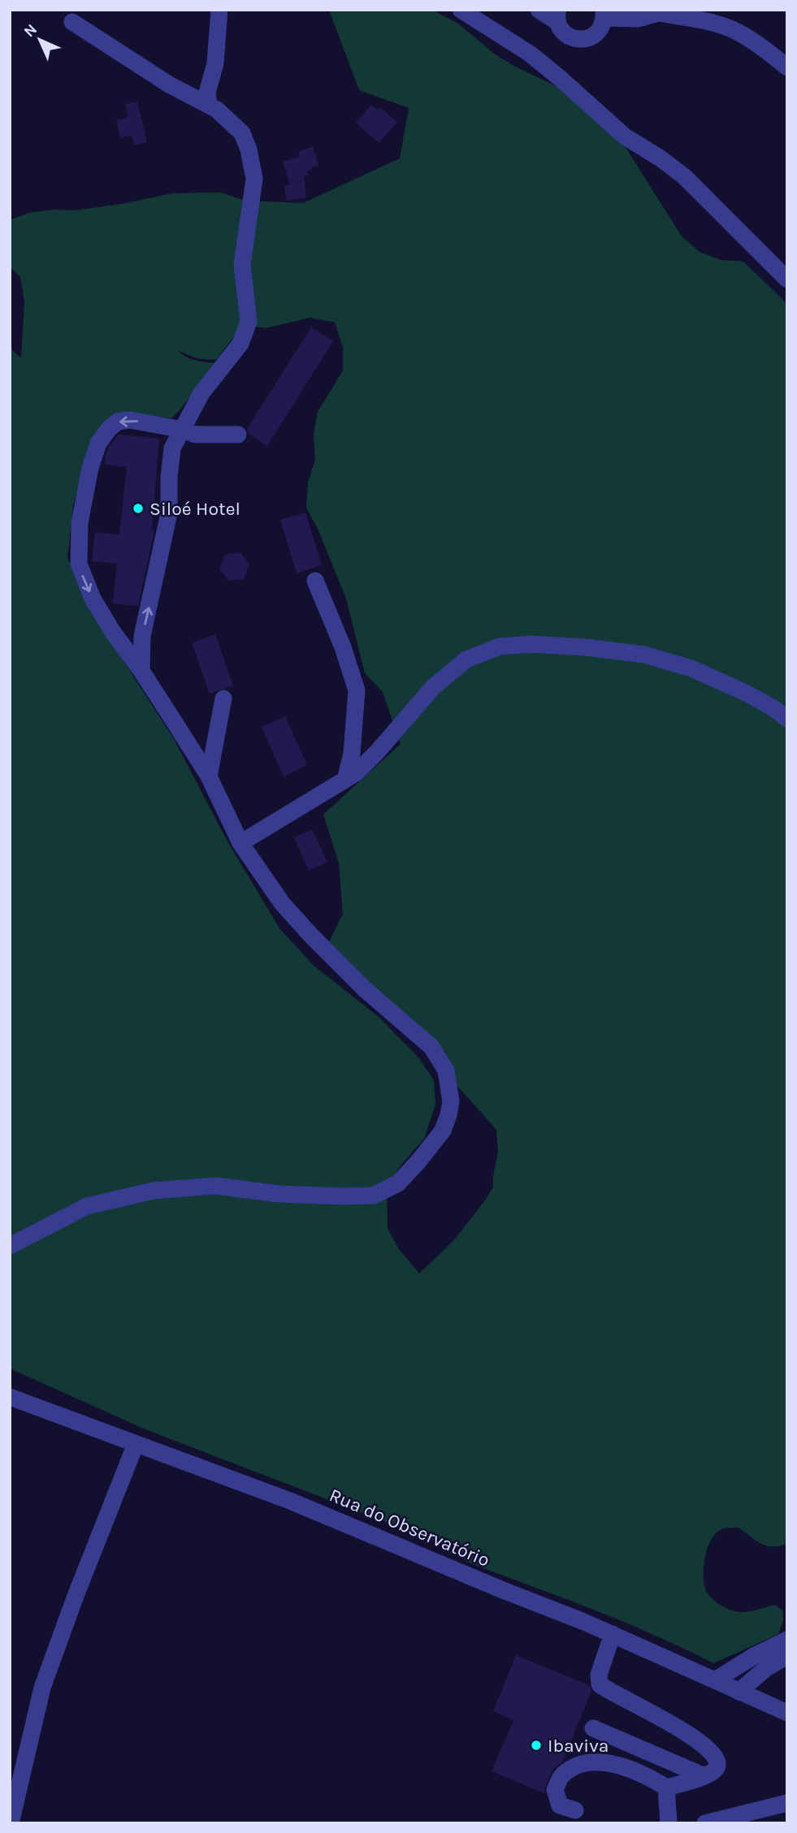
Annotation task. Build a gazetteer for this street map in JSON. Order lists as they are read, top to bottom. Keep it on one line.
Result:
{"streets":{"street":["Rua do Observatório"]},"places":["Siloé Hotel","Ibaviva"],"north":"top left"}
